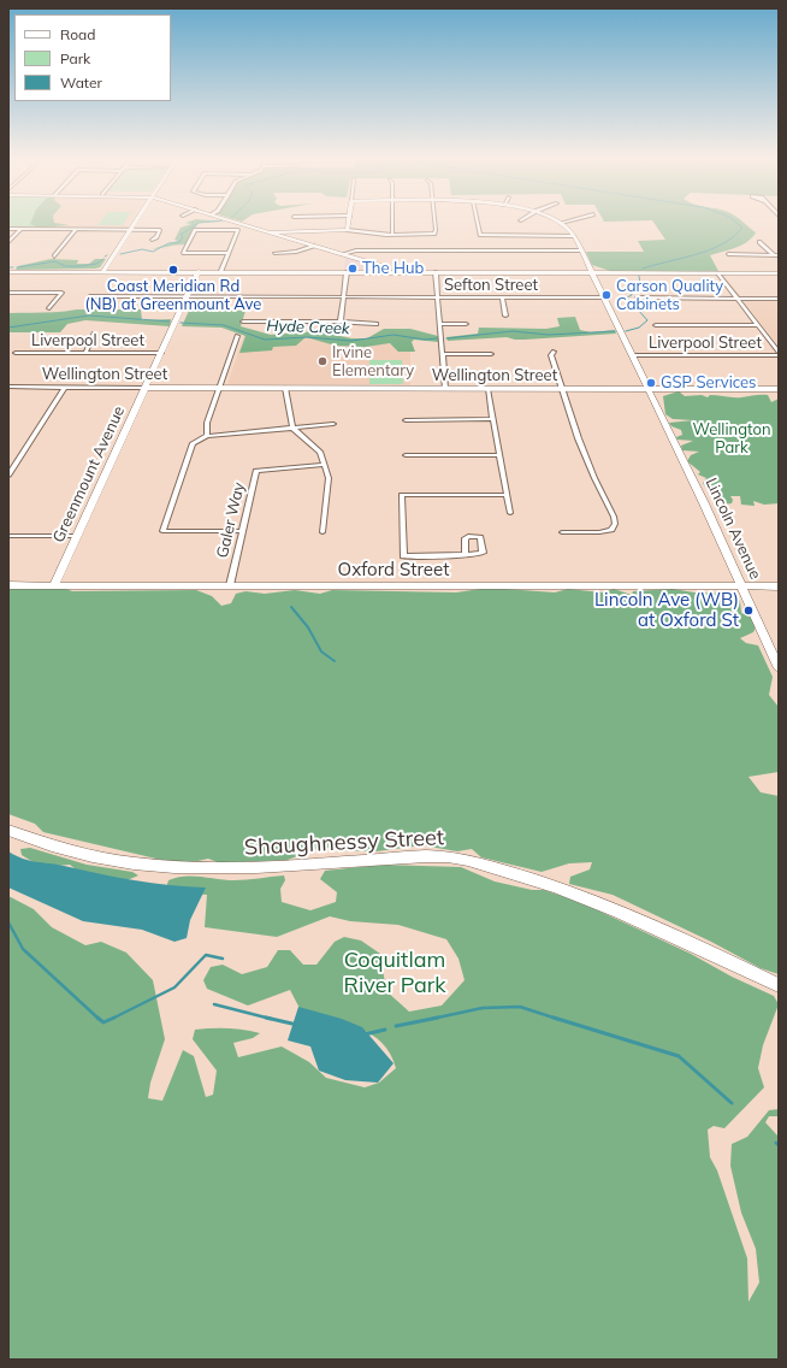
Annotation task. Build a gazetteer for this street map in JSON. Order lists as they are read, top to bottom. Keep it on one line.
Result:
{"streets":{"street":["Sefton Street","Liverpool Street","Wellington Street","Greenmount Avenue","Galer Way","Lincoln Avenue","Oxford Street","Shaughnessy Street"]},"crossings":[["Sefton Street","Greenmount Avenue"],["Sefton Street","Lincoln Avenue"],["Liverpool Street","Greenmount Avenue"],["Liverpool Street","Lincoln Avenue"],["Wellington Street","Greenmount Avenue"],["Wellington Street","Lincoln Avenue"],["Greenmount Avenue","Oxford Street"],["Galer Way","Oxford Street"],["Lincoln Avenue","Oxford Street"]],"water":["Hyde Creek"],"parks":["Wellington Park","Coquitlam River Park"],"places":["The Hub","Coast Meridian Rd (NB) at Greenmount Ave","Carson Quality Cabinets","Irvine Elementary","GSP Services","Lincoln Ave (WB) at Oxford St"],"legend":["Road","Park","Water"]}
